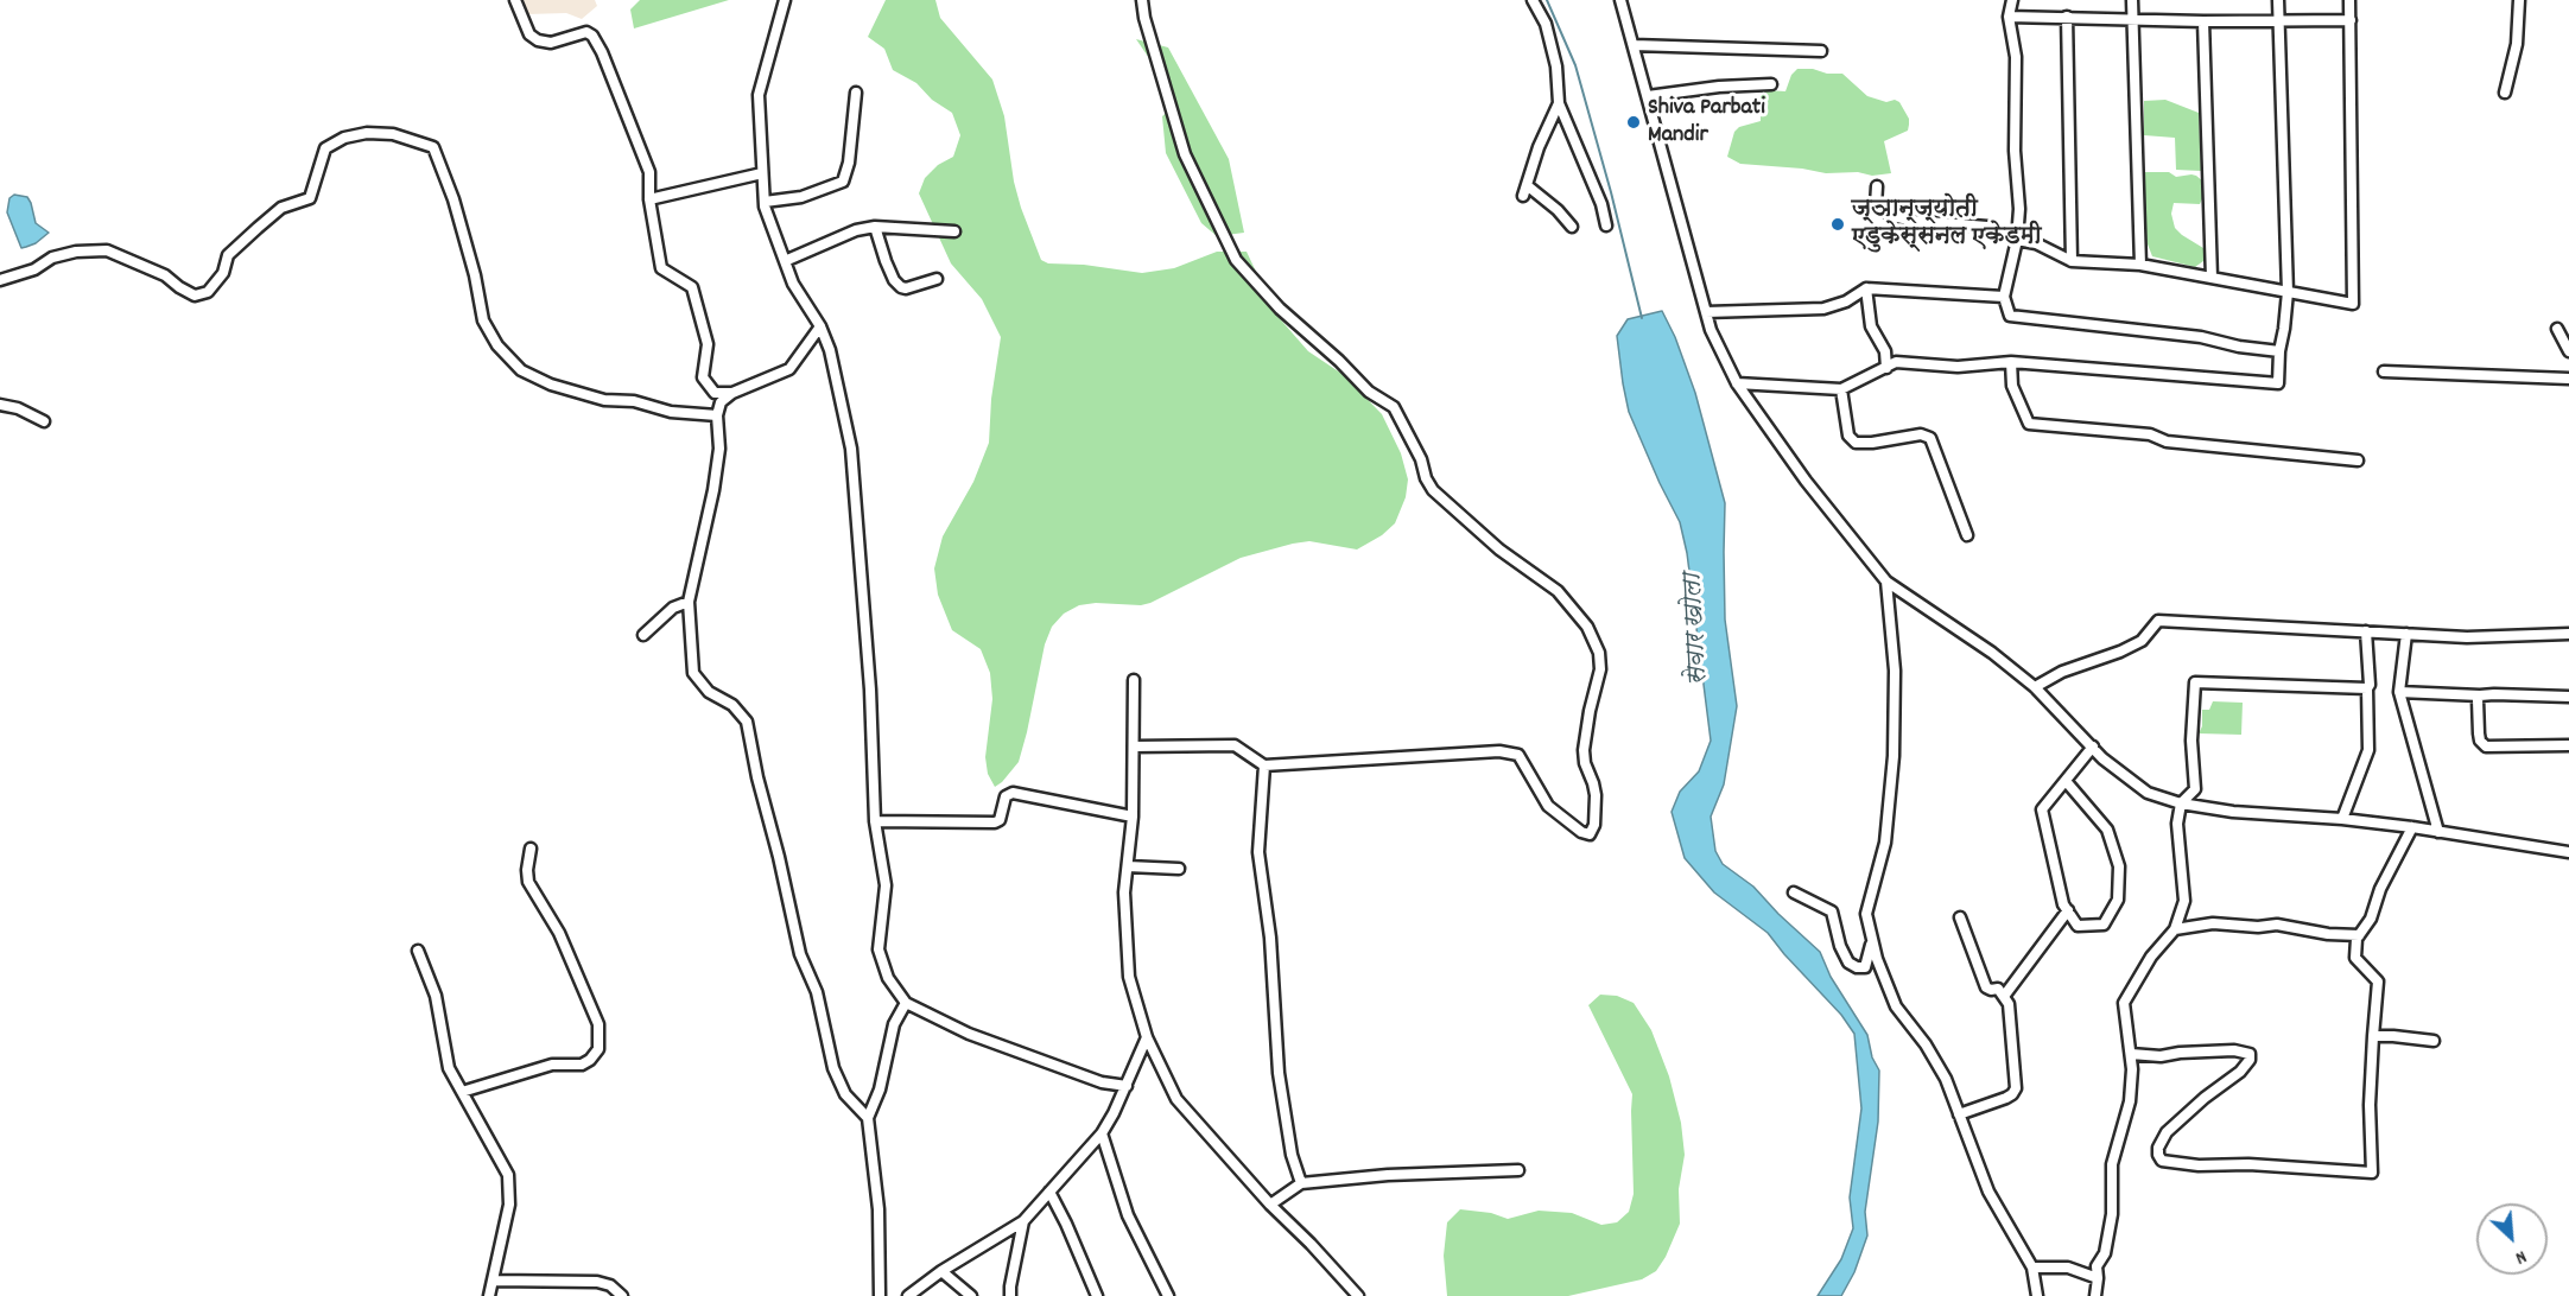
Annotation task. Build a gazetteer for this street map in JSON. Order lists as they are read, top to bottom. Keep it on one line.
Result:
{"water":["सेवार खोला"],"places":["Shiva Parbati Mandir","ज्ञान्ज्योती एडुकेस्सनल एकेडमी"],"north":"bottom right"}
